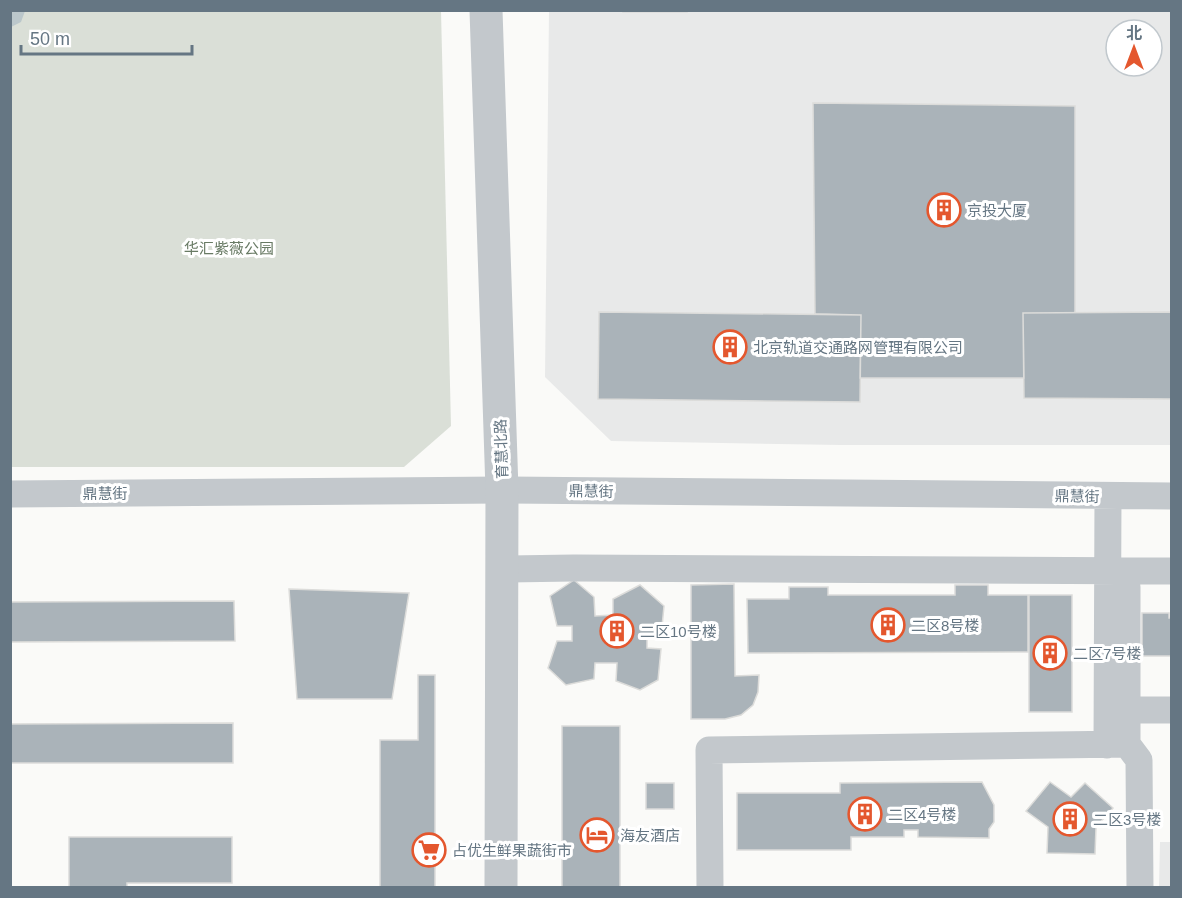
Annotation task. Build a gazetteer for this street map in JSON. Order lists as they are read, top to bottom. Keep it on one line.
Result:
{"streets":{"street":["育慧北路","鼎慧街"]},"crossings":[["育慧北路","鼎慧街"]],"parks":["华汇紫薇公园"],"places":{"building":["京投大厦","北京轨道交通路网管理有限公司","二区8号楼","二区10号楼","二区7号楼","二区4号楼","二区3号楼"],"hotel":["海友酒店"],"supermarket":["占优生鲜果蔬街市"]},"scale_bar":"50 m","north":"top"}
